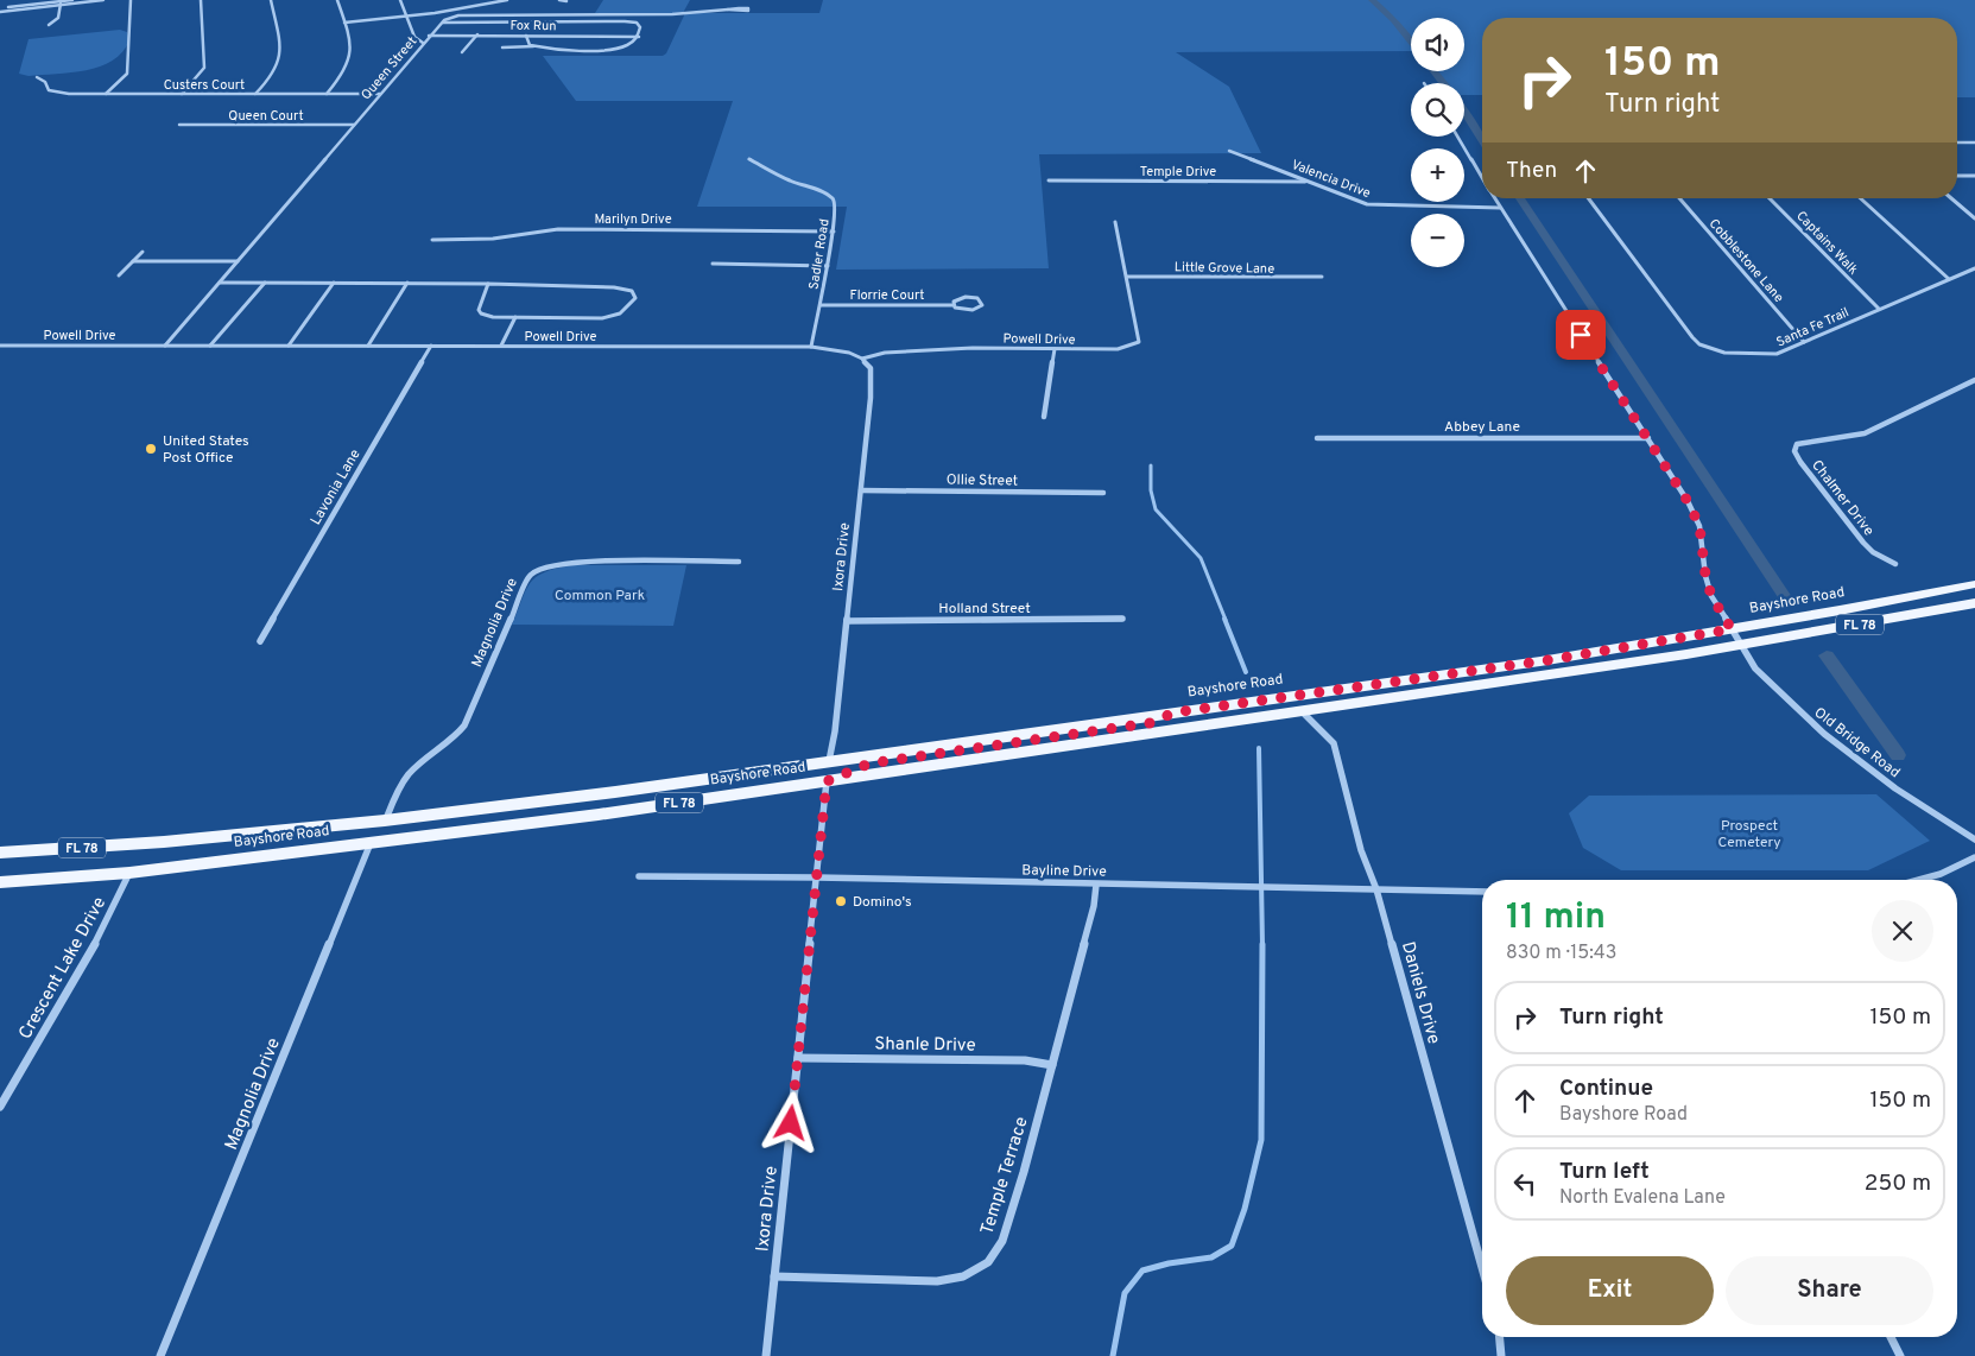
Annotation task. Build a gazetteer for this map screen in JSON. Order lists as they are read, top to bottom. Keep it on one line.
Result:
{"streets":{"main road":["Bayshore Road","FL 78"],"street":["Fox Run","Queen Street","Custers Court","Queen Court","Temple Drive","Valencia Drive","Marilyn Drive","Captains Walk","Sadler Road","Cobblestone Lane","Little Grove Lane","Florrie Court","Santa Fe Trail","Powell Drive","Abbey Lane","Ollie Street","Lavonia Lane","Chalmer Drive","Ixora Drive","Holland Street","Magnolia Drive","Old Bridge Road","Bayline Drive","Crescent Lake Drive","Daniels Drive","Shanle Drive","Temple Terrace"]},"crossings":[["Fox Run","Queen Street"],["Queen Street","Custers Court"],["Queen Street","Queen Court"],["Queen Street","Powell Drive"],["Temple Drive","Valencia Drive"],["Valencia Drive","Old Bridge Road"],["Marilyn Drive","Sadler Road"],["Captains Walk","Santa Fe Trail"],["Sadler Road","Florrie Court"],["Sadler Road","Powell Drive"],["Cobblestone Lane","Santa Fe Trail"],["Little Grove Lane","Powell Drive"],["Powell Drive","Lavonia Lane"],["Powell Drive","Ixora Drive"],["Abbey Lane","Old Bridge Road"],["Ollie Street","Ixora Drive"],["Ixora Drive","Bayshore Road"],["Ixora Drive","Holland Street"],["Ixora Drive","Bayline Drive"],["Ixora Drive","Shanle Drive"],["Ixora Drive","Temple Terrace"],["Bayshore Road","Magnolia Drive"],["Bayshore Road","Old Bridge Road"],["Bayshore Road","Crescent Lake Drive"],["Bayshore Road","Daniels Drive"],["Bayline Drive","Daniels Drive"],["Bayline Drive","Temple Terrace"],["Shanle Drive","Temple Terrace"]],"parks":["Common Park","Prospect Cemetery"],"places":["United States Post Office","Domino's"],"page":{"map_buttons":["+","−"],"turn":["150 m","Turn right"],"then":"Then","heading":["11 min","830 m · 15:43"],"list":[{"name":"Turn right","value":"150 m"},{"name":"Continue","note":"Bayshore Road","value":"150 m"},{"name":"Turn left","note":"North Evalena Lane","value":"250 m"}],"buttons":["Exit","Share"]}}
